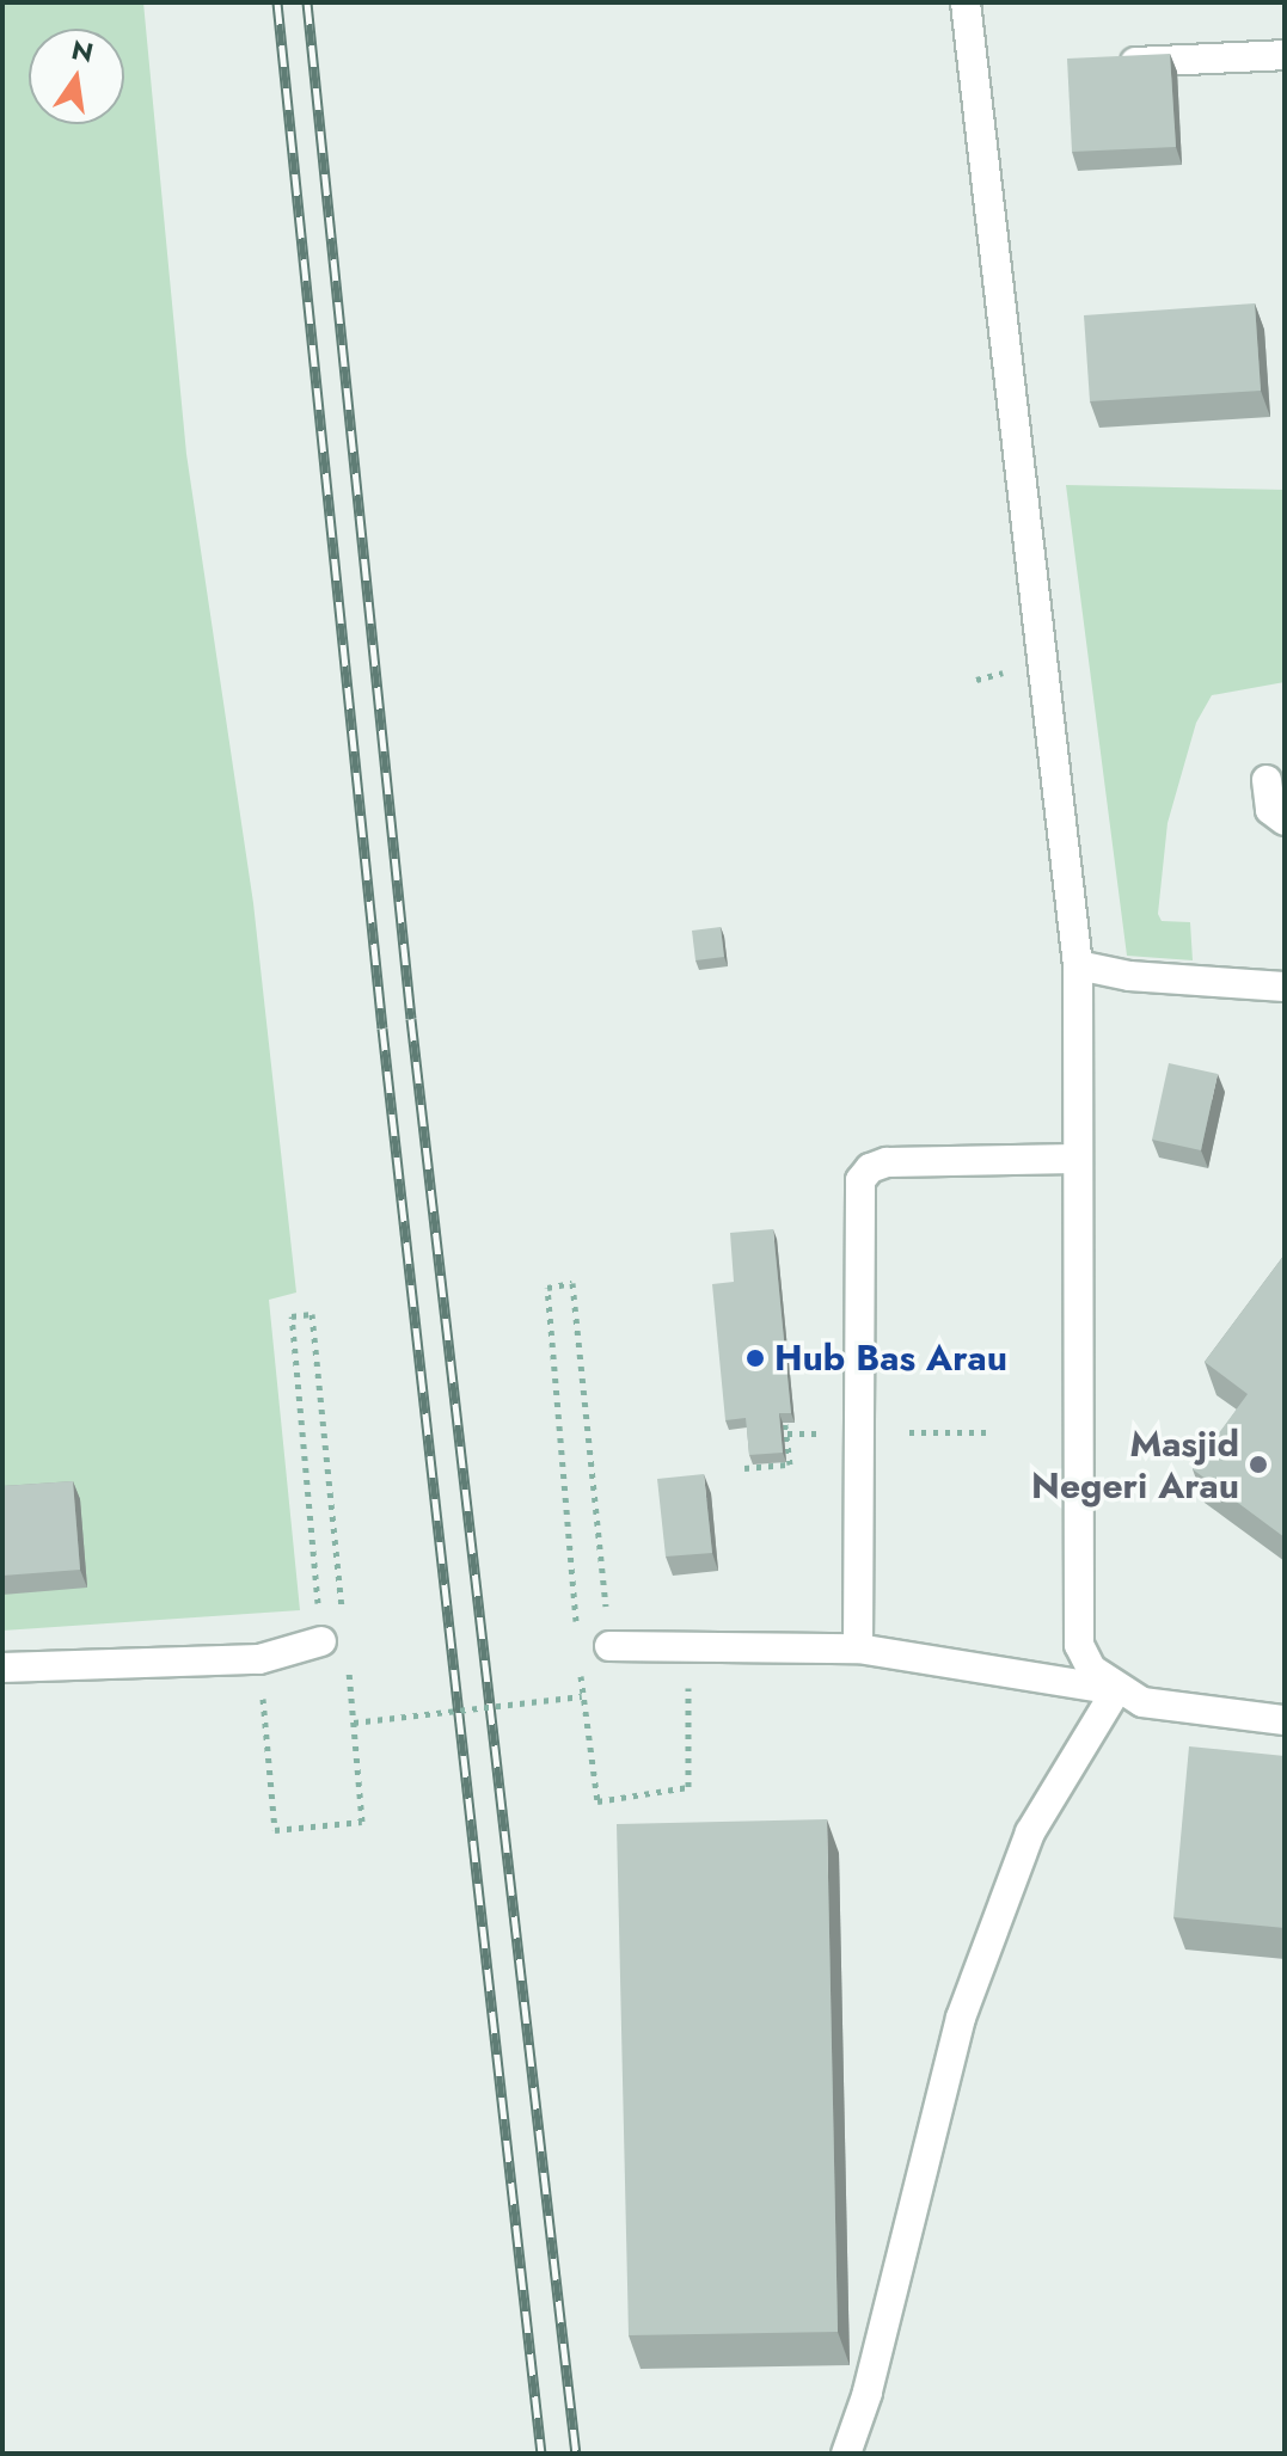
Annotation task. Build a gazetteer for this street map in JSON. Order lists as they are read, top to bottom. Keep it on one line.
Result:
{"places":["Hub Bas Arau","Masjid Negeri Arau"],"north":"top"}
